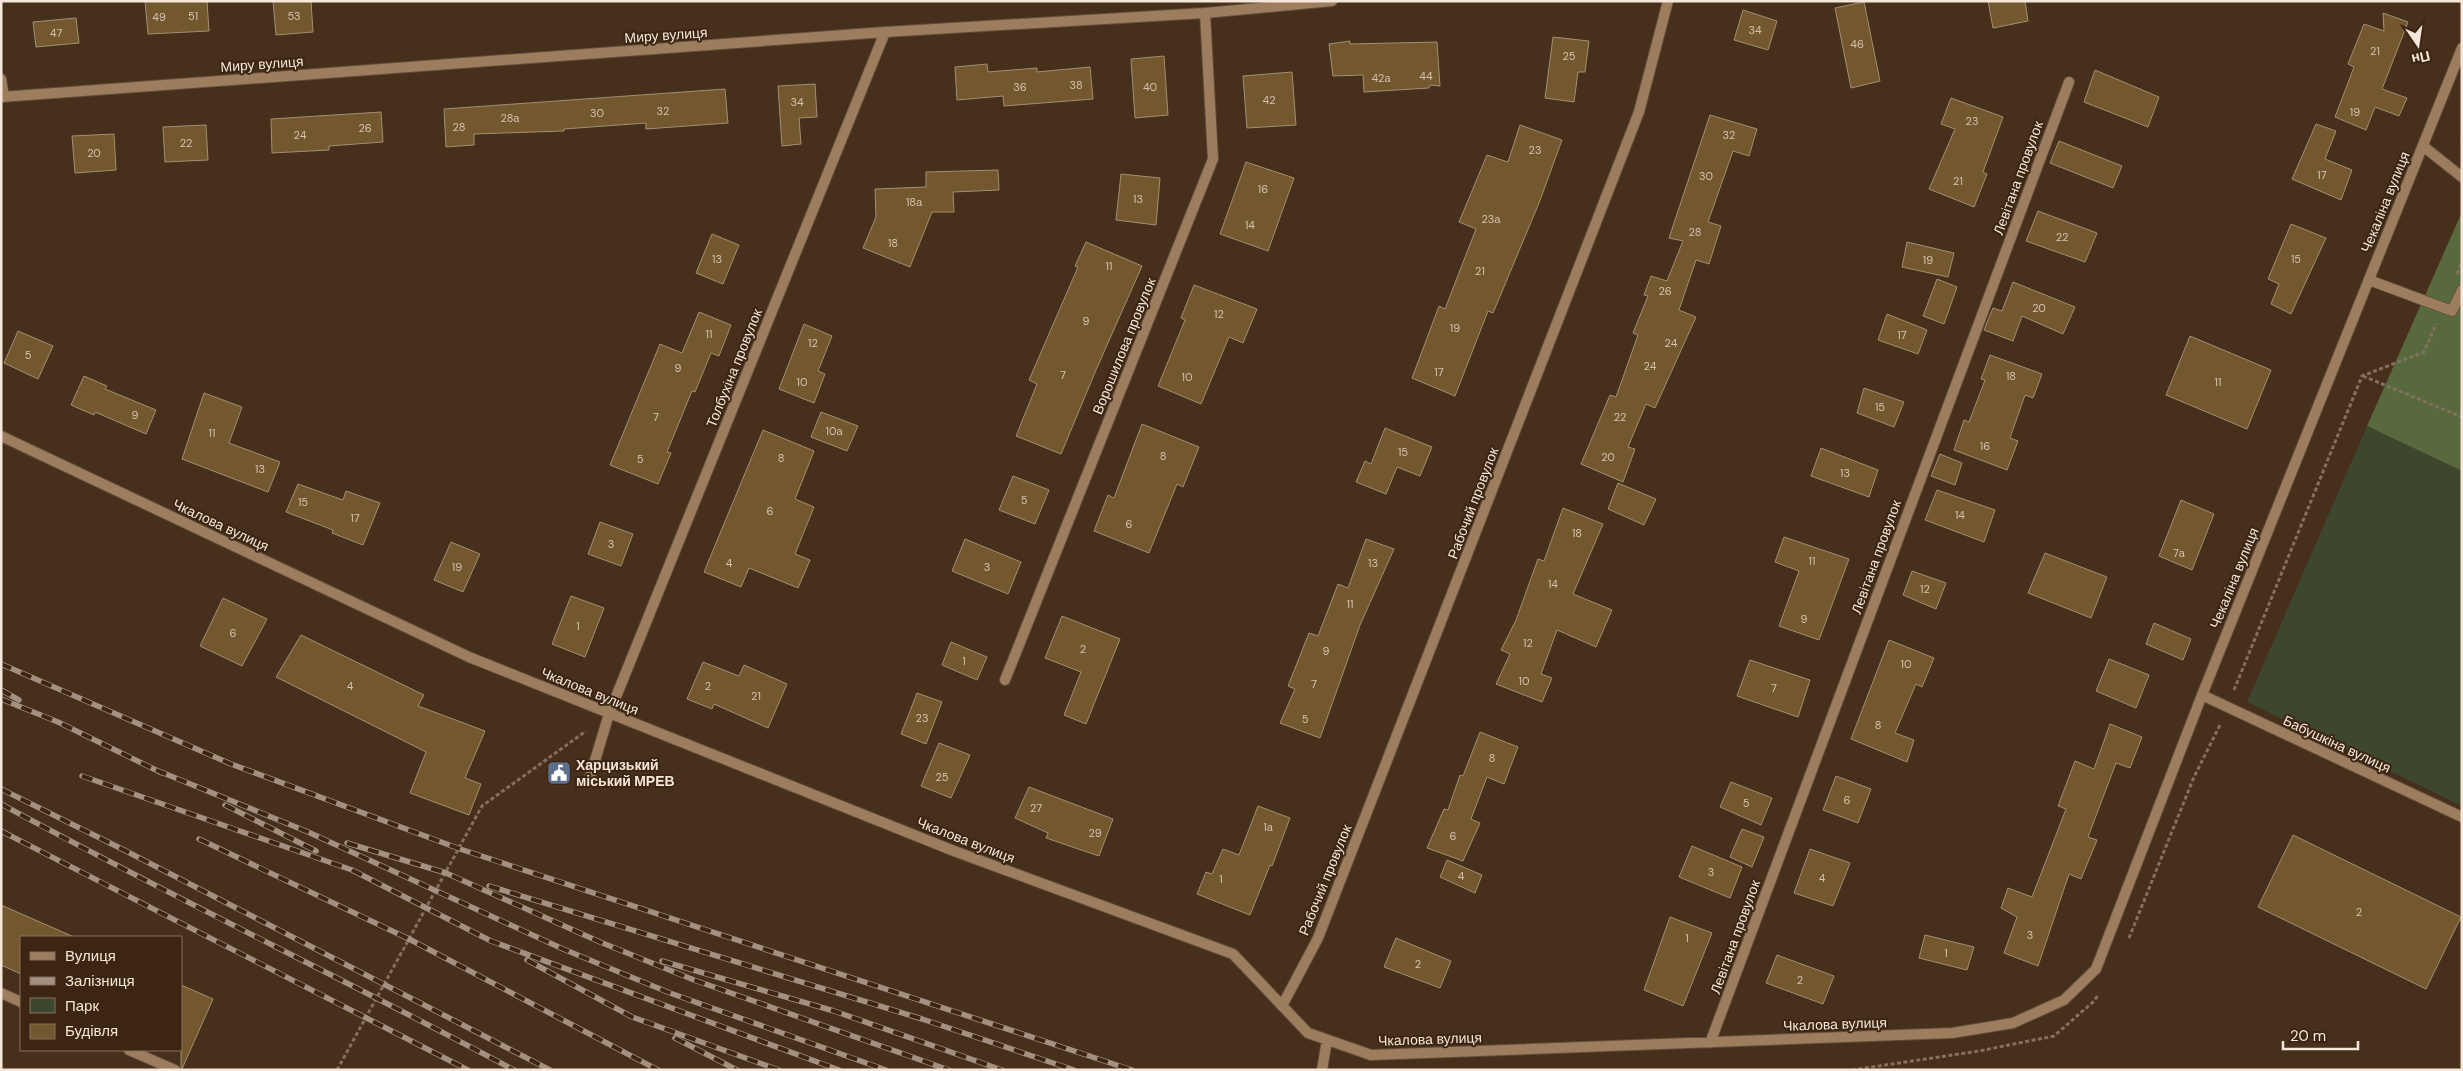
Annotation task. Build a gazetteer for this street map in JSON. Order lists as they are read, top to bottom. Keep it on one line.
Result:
{"streets":{"street":["Миру вулиця","Левітана провулок","Чекаліна вулиця","Ворошилова провулок","Толбухіна провулок","Рабочий провулок","Чкалова вулиця","Бабушкіна вулиця"]},"crossings":[["Миру вулиця","Ворошилова провулок"],["Миру вулиця","Толбухіна провулок"],["Левітана провулок","Чкалова вулиця"],["Чекаліна вулиця","Чкалова вулиця"],["Чекаліна вулиця","Бабушкіна вулиця"],["Толбухіна провулок","Чкалова вулиця"],["Рабочий провулок","Чкалова вулиця"]],"places":{"public building":["Харцизький міський МРЕВ"]},"house_numbers":["51","53","49","34","47","46","21","25","44","42а","38","36","40","42","34","32","19","30","28а","23","28","26","24","32","22","23","20","17","30","21","16","13","18а","23а","14","28","22","18","13","15","19","11","21","26","20","12","9","19","11","17","12","24","5","24","9","17","7","18","10","10","11","15","9","7","22","10а","11","16","15","8","20","8","5","13","13","5","15","6","14","17","6","18","3","7а","11","4","13","19","3","14","12","11","9","1","6","12","2","9","1","10","10","7","4","2","7","21","23","5","8","8","25","6","5","27","1а","29","6","3","4","4","1","2","3","1","1","2","2"],"legend":["Вулиця","Залізниця","Парк","Будівля"],"scale_bar":"20 m","north":"bottom"}
